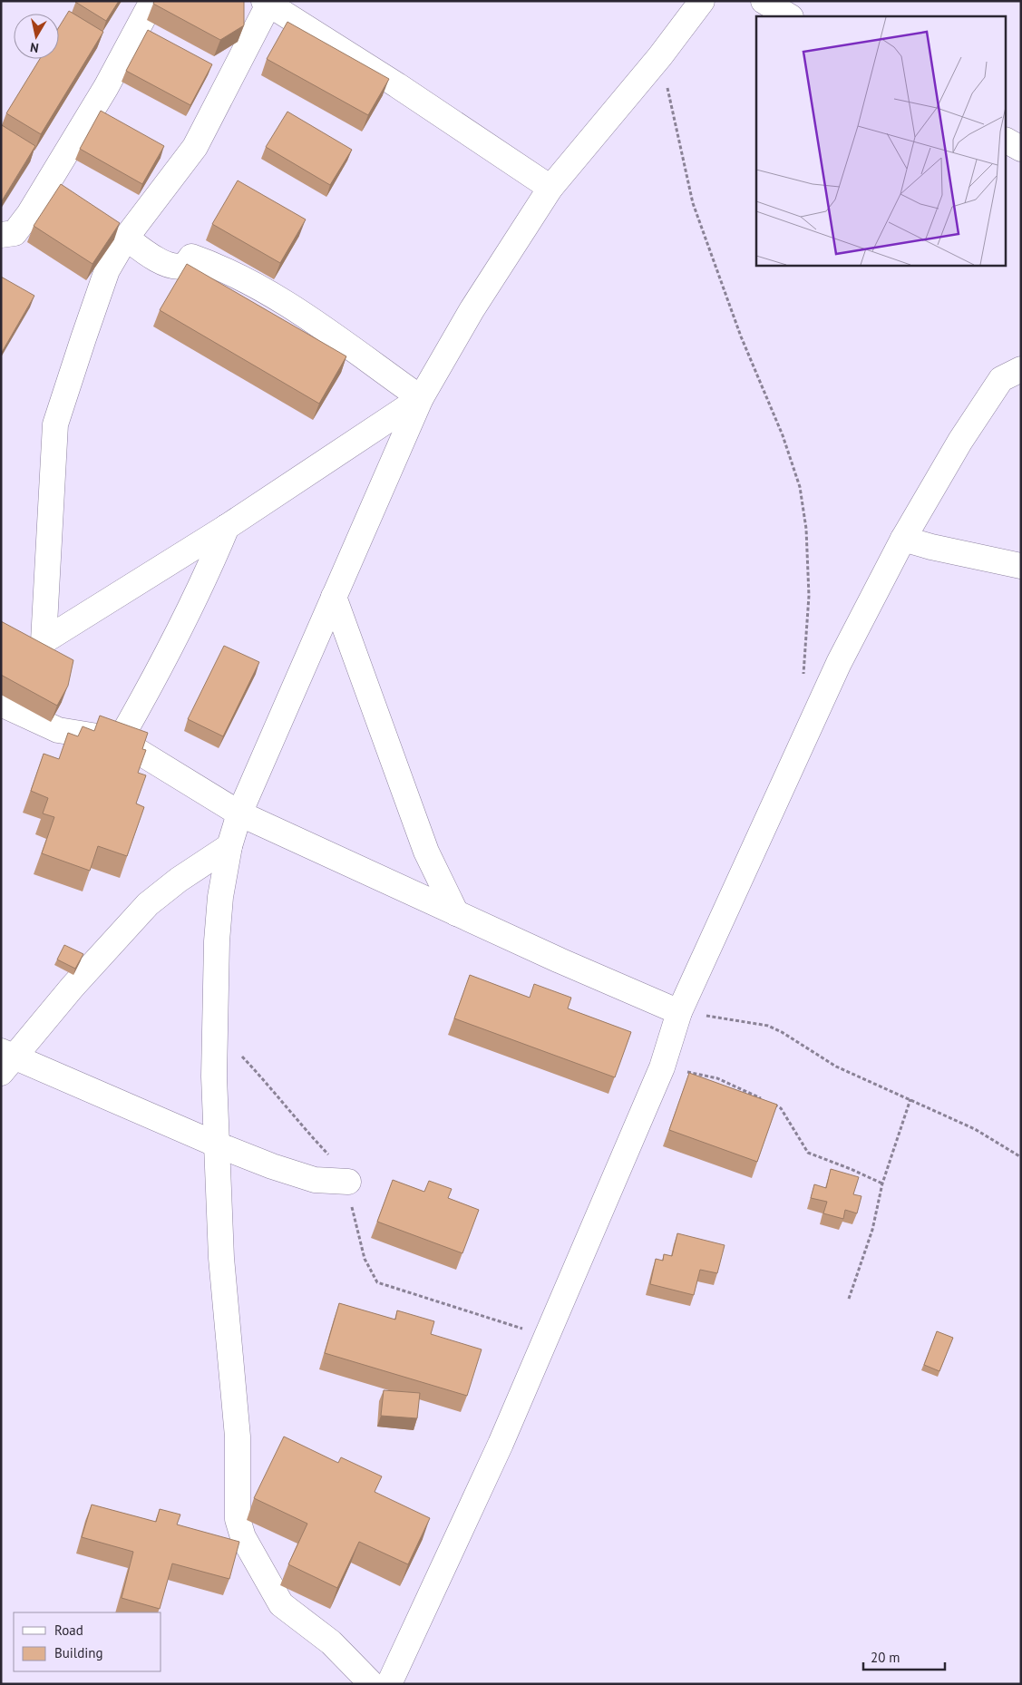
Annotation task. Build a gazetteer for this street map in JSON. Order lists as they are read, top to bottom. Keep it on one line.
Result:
{"legend":["Road","Building"],"scale_bar":"20 m","north":"bottom"}
